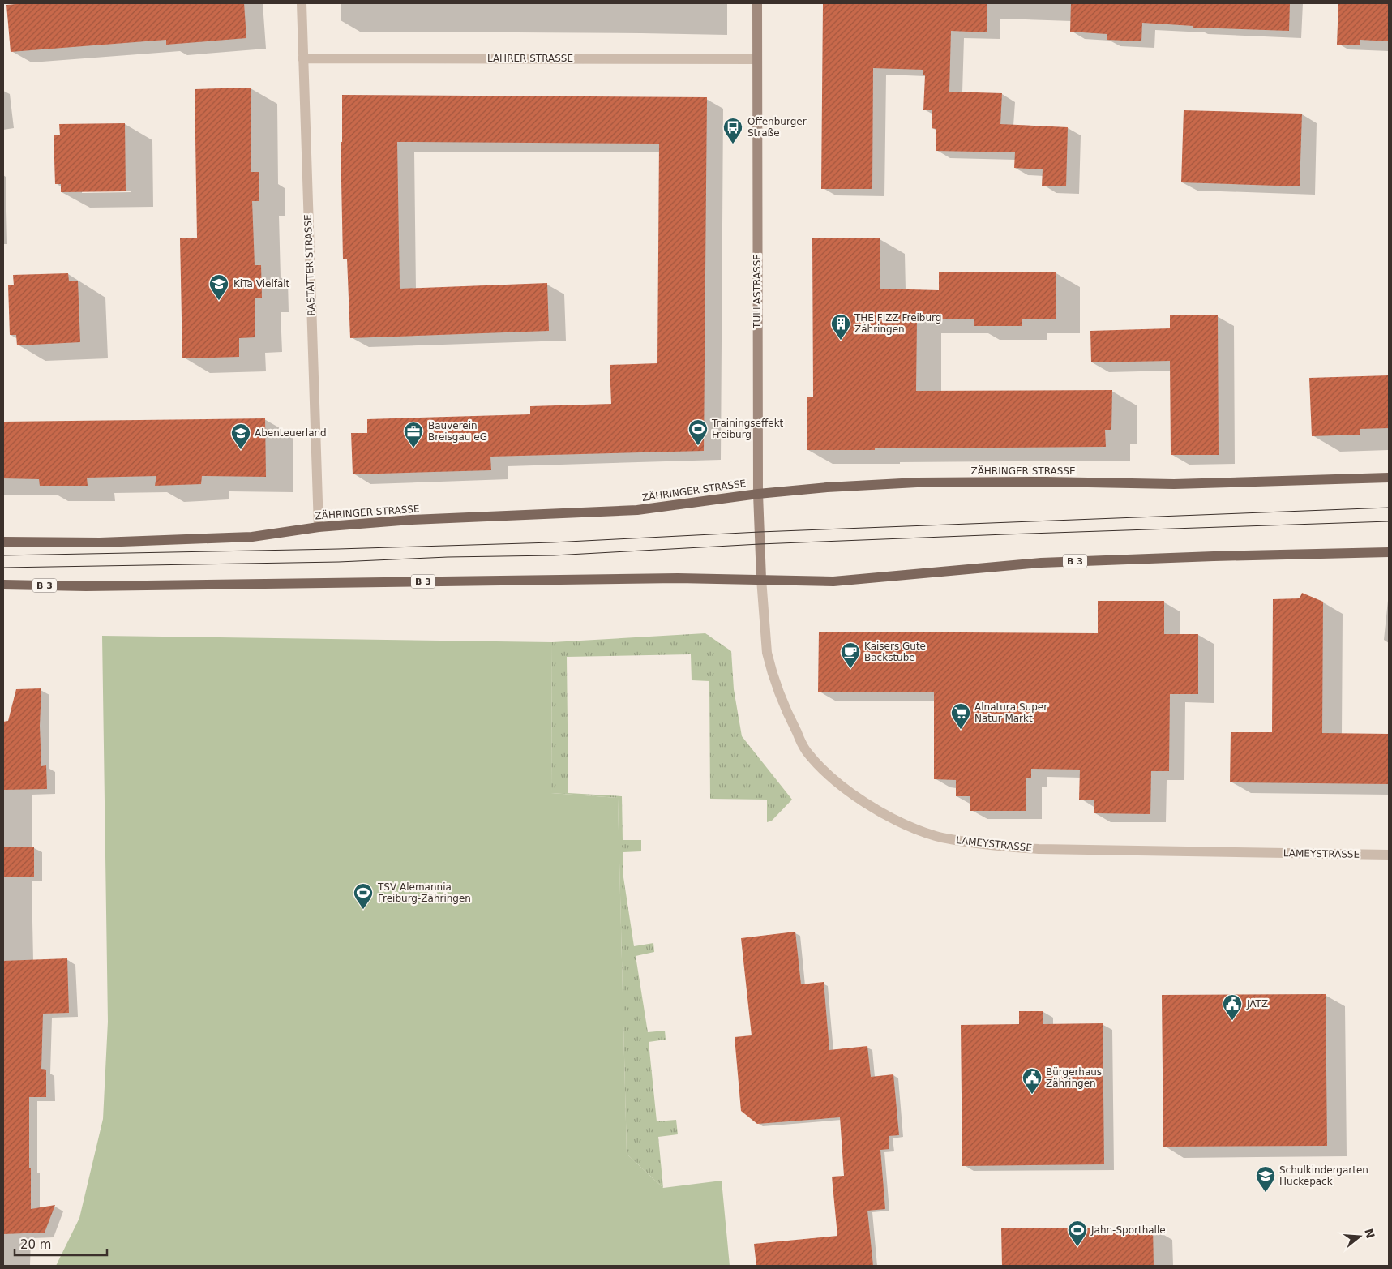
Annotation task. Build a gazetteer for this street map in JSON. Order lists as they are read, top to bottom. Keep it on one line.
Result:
{"streets":{"main road":["ZÄHRINGER STRASSE","B 3"],"street":["LAHRER STRASSE","RASTATTER STRASSE","TULLASTRASSE","LAMEYSTRASSE"]},"crossings":[["LAHRER STRASSE","RASTATTER STRASSE"],["LAHRER STRASSE","TULLASTRASSE"],["RASTATTER STRASSE","ZÄHRINGER STRASSE"],["TULLASTRASSE","ZÄHRINGER STRASSE"],["TULLASTRASSE","B 3"],["TULLASTRASSE","LAMEYSTRASSE"],["B 3","LAMEYSTRASSE"]],"places":{"bus stop":["Offenburger Straße"],"school or university":["KiTa Vielfalt","Abenteuerland","Schulkindergarten Huckepack"],"building":["THE FIZZ Freiburg Zähringen"],"sports":["Trainingseffekt Freiburg","TSV Alemannia Freiburg-Zähringen","Jahn-Sporthalle"],"office":["Bauverein Breisgau eG"],"cafe":["Kaisers Gute Backstube"],"supermarket":["Alnatura Super Natur Markt"],"public building":["JATZ","Bürgerhaus Zähringen"]},"scale_bar":"20 m","north":"right"}
